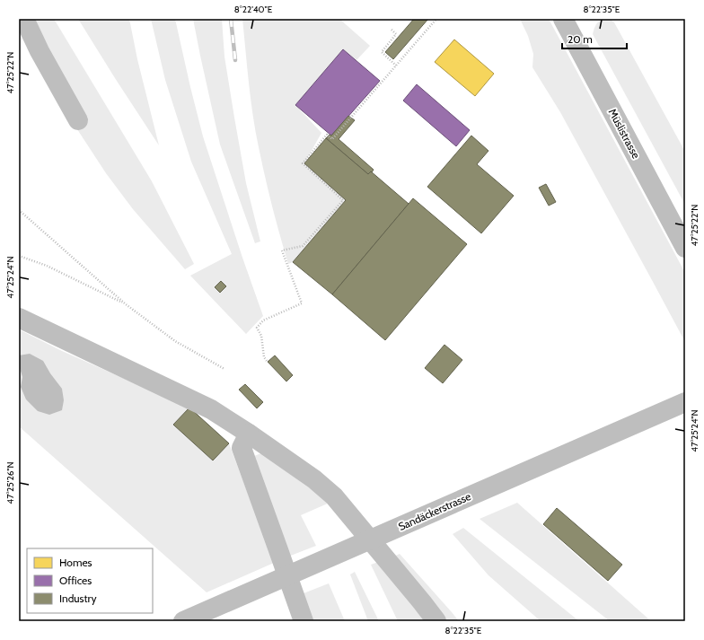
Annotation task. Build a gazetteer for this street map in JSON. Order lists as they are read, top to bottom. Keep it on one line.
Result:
{"streets":{"street":["Müslistrasse","Sandäckerstrasse"]},"legend":["Homes","Offices","Industry"],"scale_bar":"20 m","coordinates":["8°22'40\"E","8°22'35\"E","47°25'22\"N","47°25'24\"N","47°25'26\"N"]}
